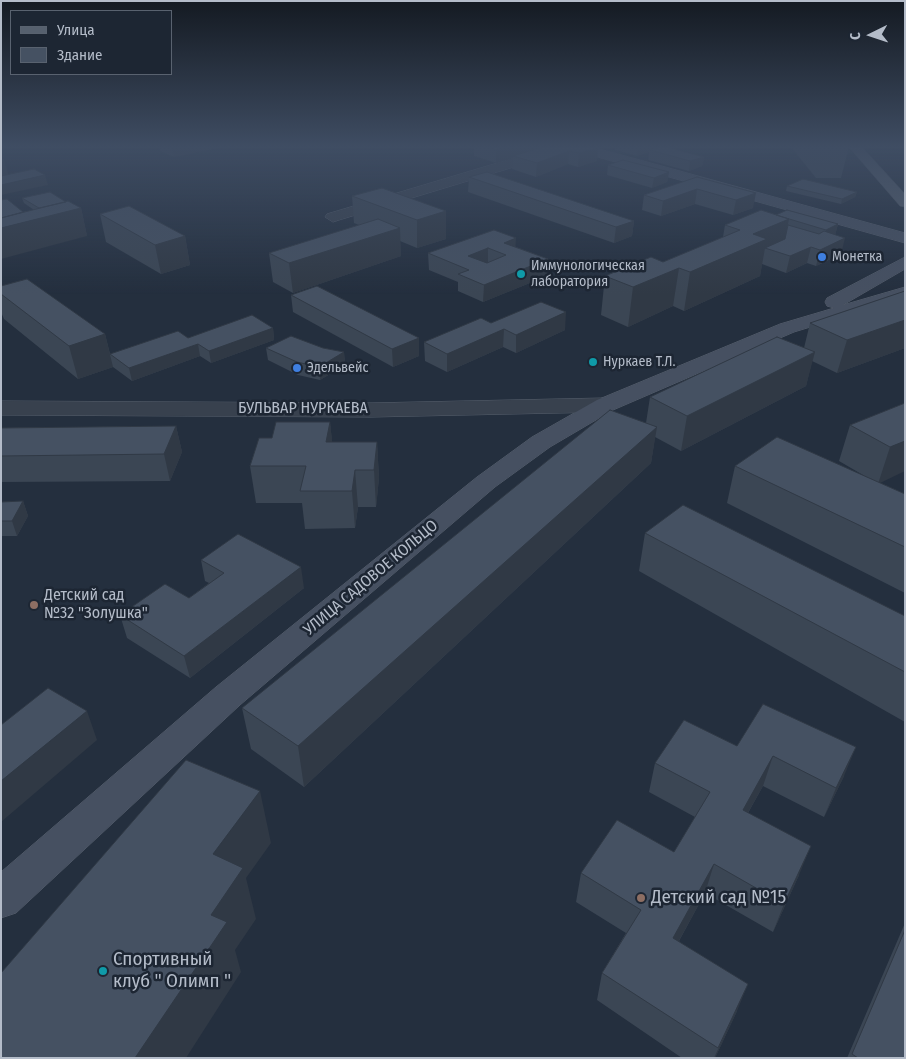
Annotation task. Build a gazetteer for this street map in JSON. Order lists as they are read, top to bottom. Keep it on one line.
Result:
{"streets":{"main road":["УЛИЦА САДОВОЕ КОЛЬЦО"],"street":["БУЛЬВАР НУРКАЕВА"]},"crossings":[["БУЛЬВАР НУРКАЕВА","УЛИЦА САДОВОЕ КОЛЬЦО"]],"places":["Монетка","Иммунологическая лаборатория","Нуркаев Т.Л.","Эдельвейс","Детский сад №32 \"Золушка\"","Детский сад №15","Спортивный клуб \" Олимп \""],"legend":["Улица","Здание"],"north":"left"}
